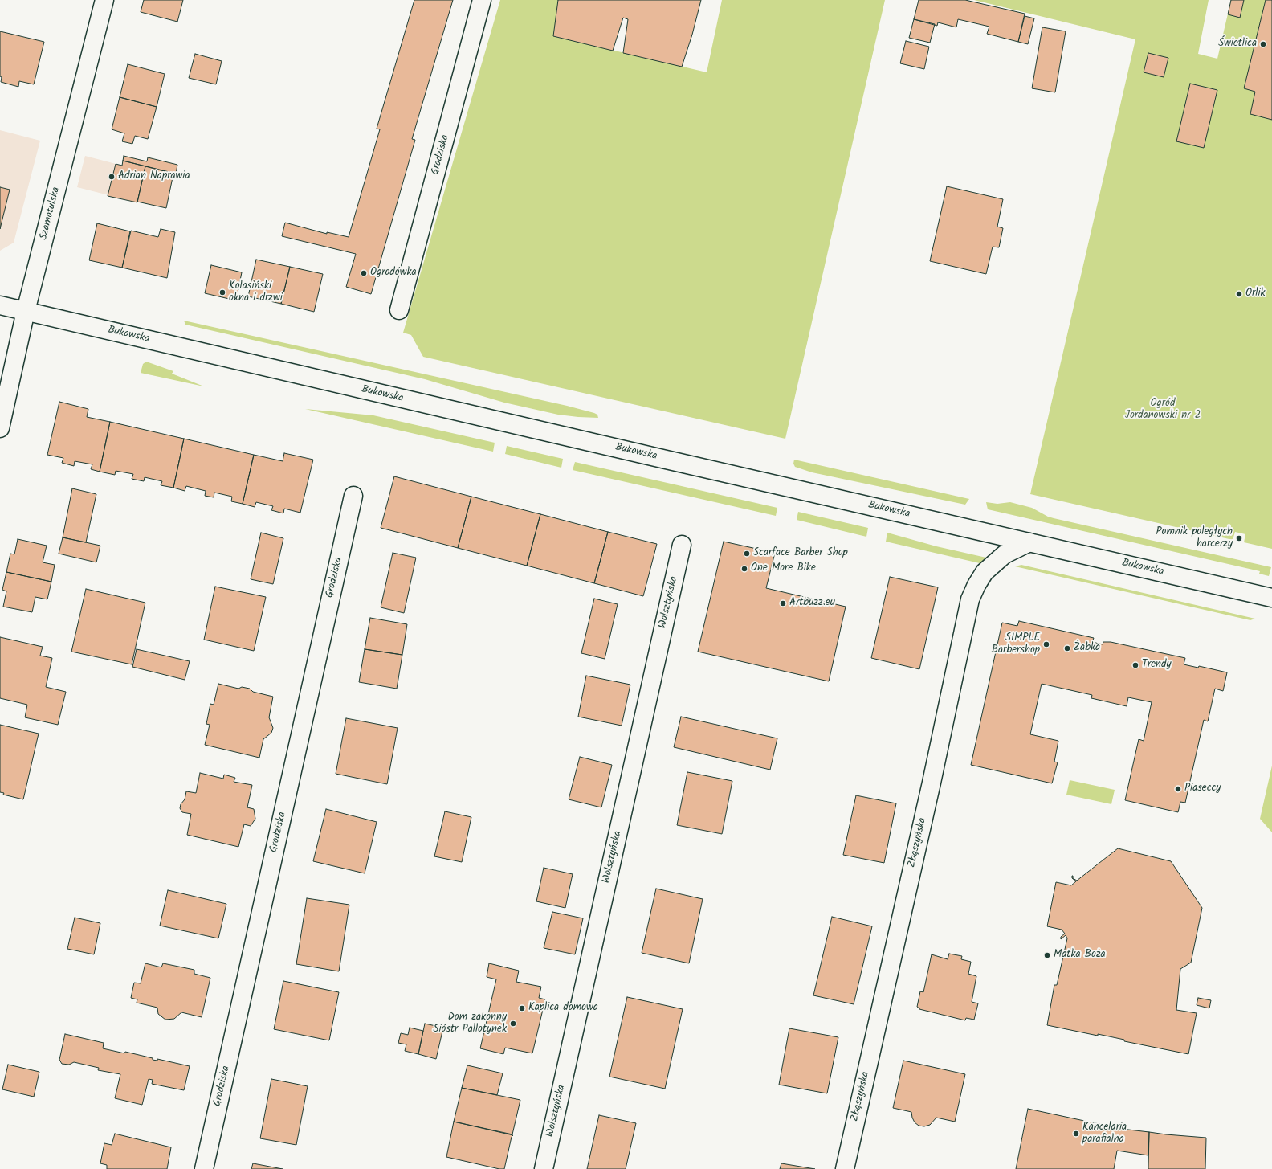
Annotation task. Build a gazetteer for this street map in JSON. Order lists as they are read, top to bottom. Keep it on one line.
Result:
{"streets":{"street":["Grodziska","Szamotulska","Bukowska","Wolsztyńska","Zbąszyńska"]},"crossings":[["Szamotulska","Bukowska"],["Bukowska","Zbąszyńska"]],"parks":["Ogród Jordanowski nr 2"],"places":["Świetlica","Adrian Naprawia","Ogrodówka","Kolasiński okna i drzwi","Orlik","Pomnik poległych harcerzy","Scarface Barber Shop","One More Bike","Artbuzz.eu","SIMPLE Barbershop","Żabka","Trendy","Piaseccy","Matka Boża","Kaplica domowa","Dom zakonny Sióstr Pallotynek","Kancelaria parafialna"]}
